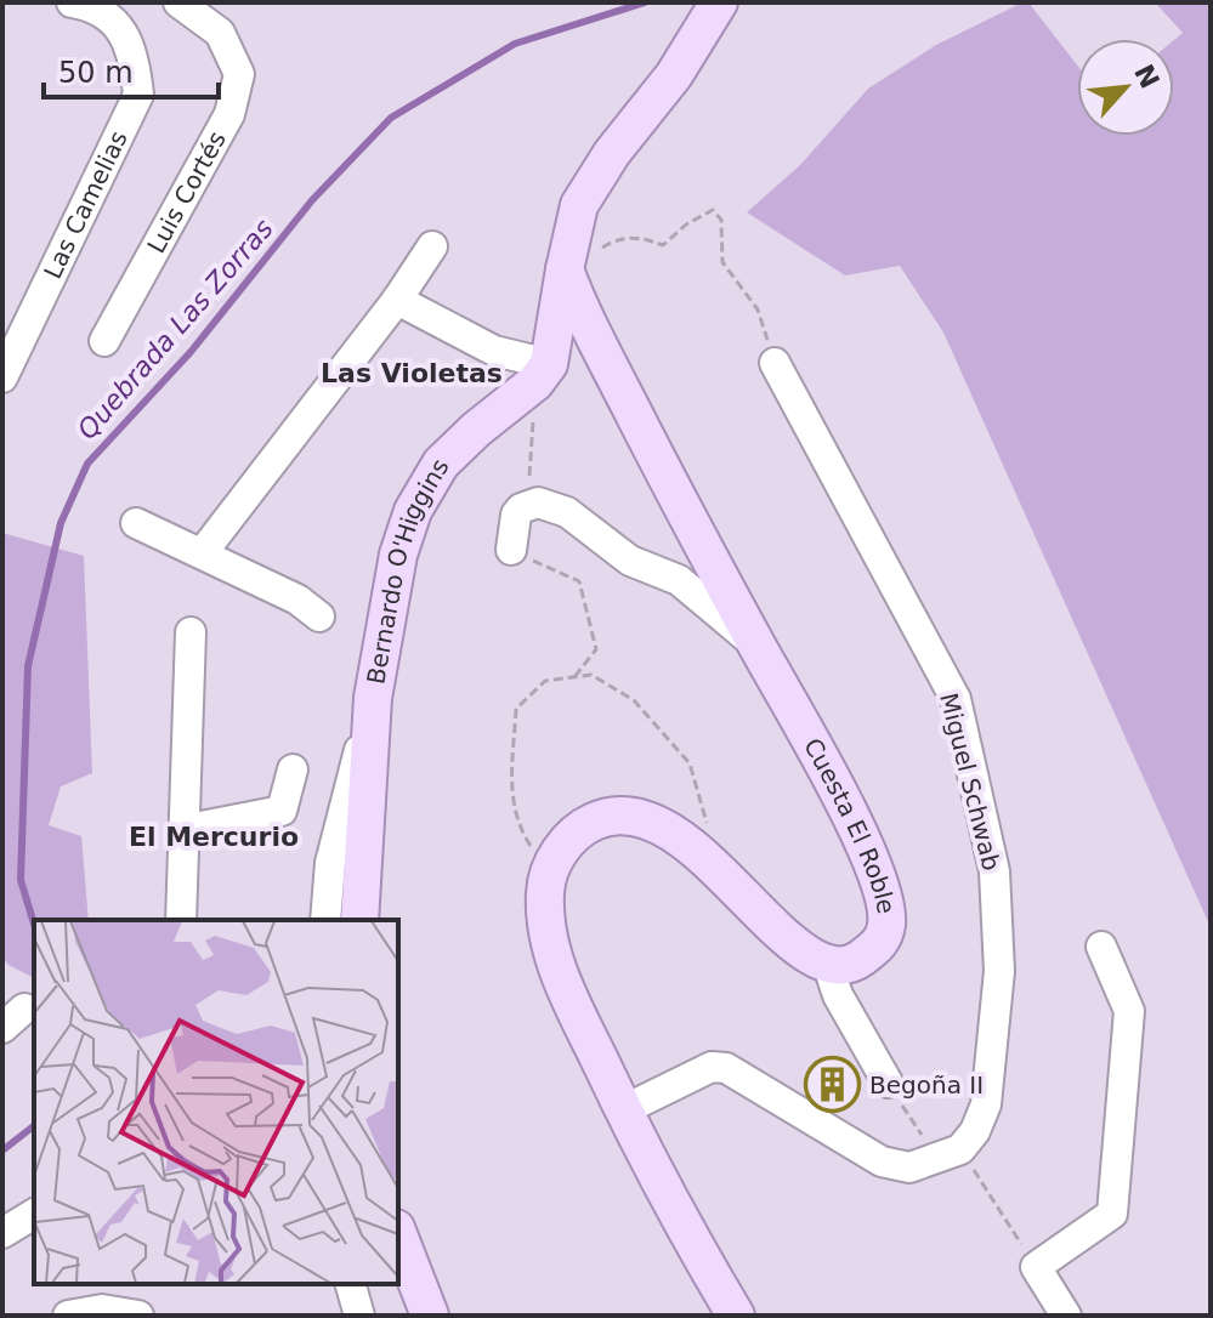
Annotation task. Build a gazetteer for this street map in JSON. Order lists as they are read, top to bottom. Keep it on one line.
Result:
{"streets":{"main road":["Bernardo O'Higgins","Cuesta El Roble"],"street":["Luis Cortés","Las Camelias","Miguel Schwab"]},"districts":["Las Violetas","El Mercurio"],"water":["Quebrada Las Zorras"],"places":{"building":["Begoña II"]},"scale_bar":"50 m","north":"top right"}
